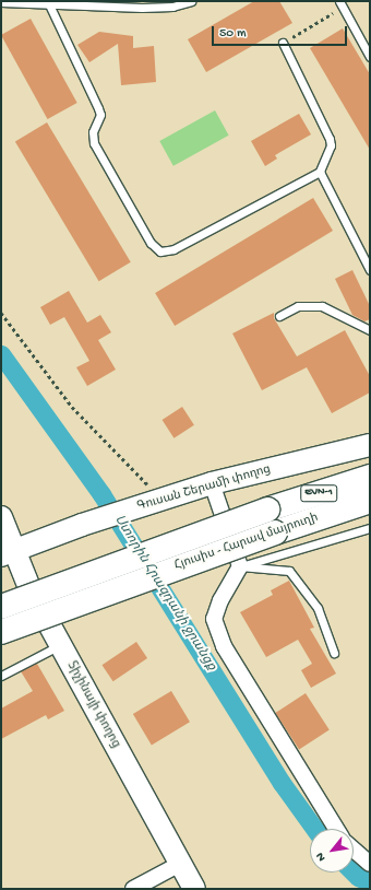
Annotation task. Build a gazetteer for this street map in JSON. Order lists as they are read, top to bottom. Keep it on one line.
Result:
{"streets":{"highway":["EVN-1","Հյուսիս - Հարավ մայրուղի"],"main road":["Գուսան Շերամի փողոց","Տիչինայի փողոց"]},"crossings":[["Գուսան Շերամի փողոց","Տիչինայի փողոց"]],"water":["Ստորին Հրազդանի ջրանցք"],"scale_bar":"50 m","north":"bottom left"}
